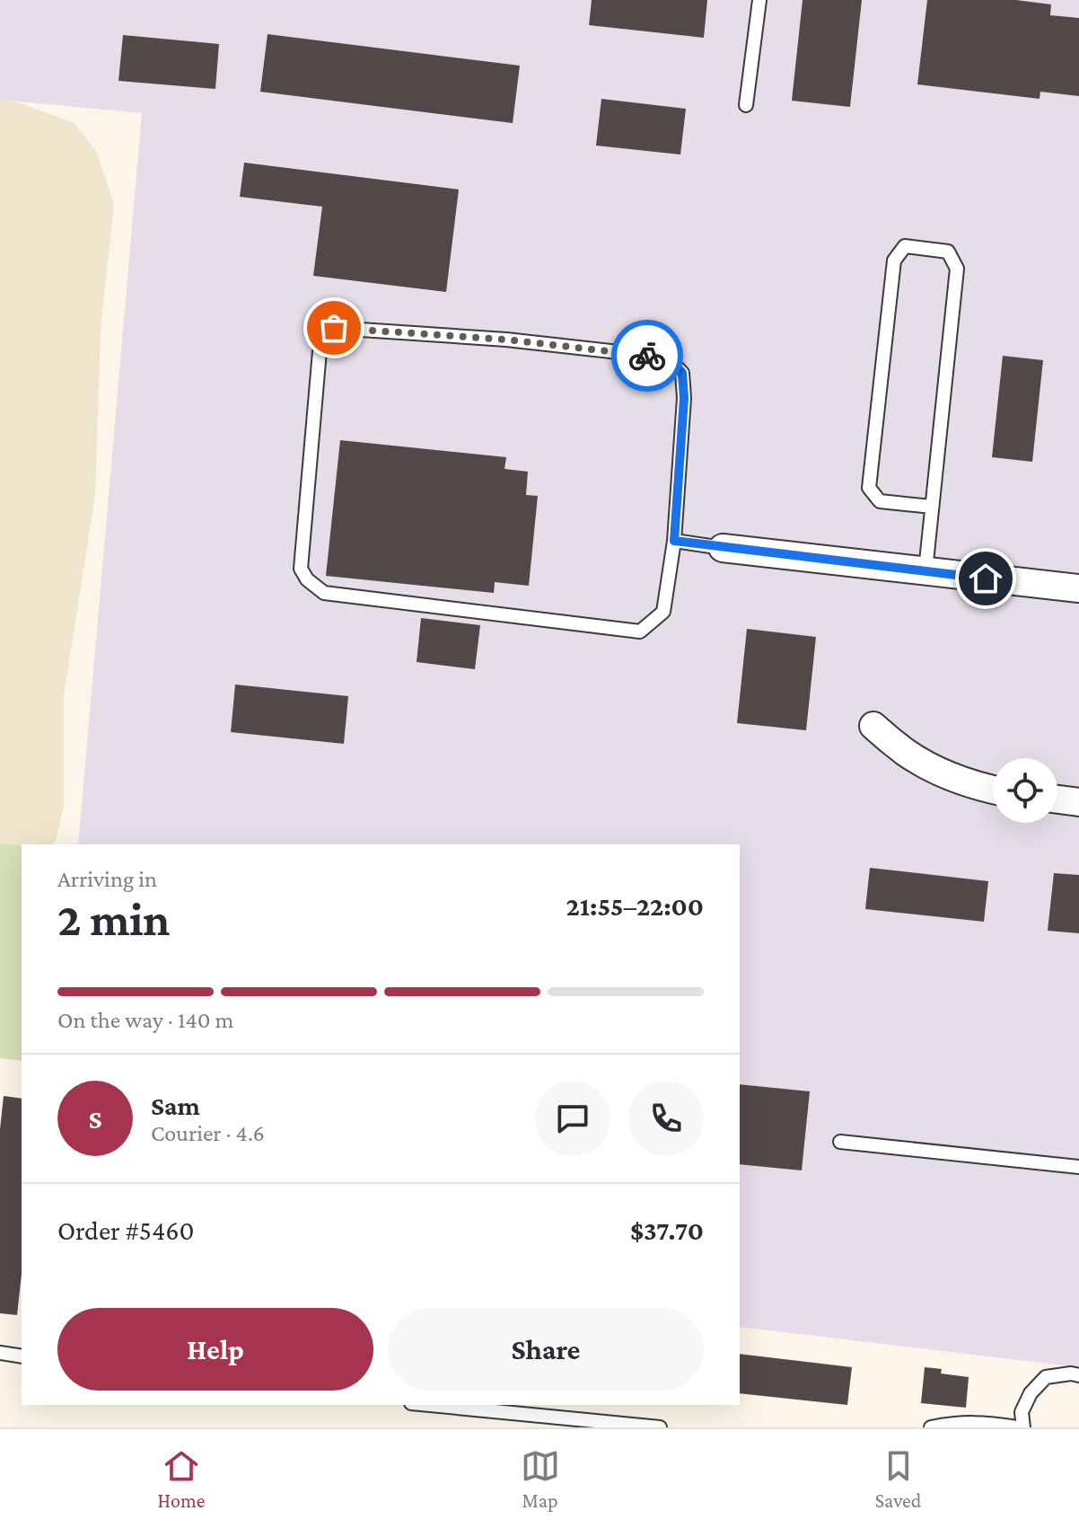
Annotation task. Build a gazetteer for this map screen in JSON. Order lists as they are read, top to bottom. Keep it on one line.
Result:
{"page":{"heading":["2 min","Arriving in","21:55–22:00"],"panel":["Sam","Courier · 4.6","Order #5460","$37.70"],"bar":"On the way · 140 m","round":"S","buttons":["Help","Share"],"tabs":["Home","Map","Saved"]}}
